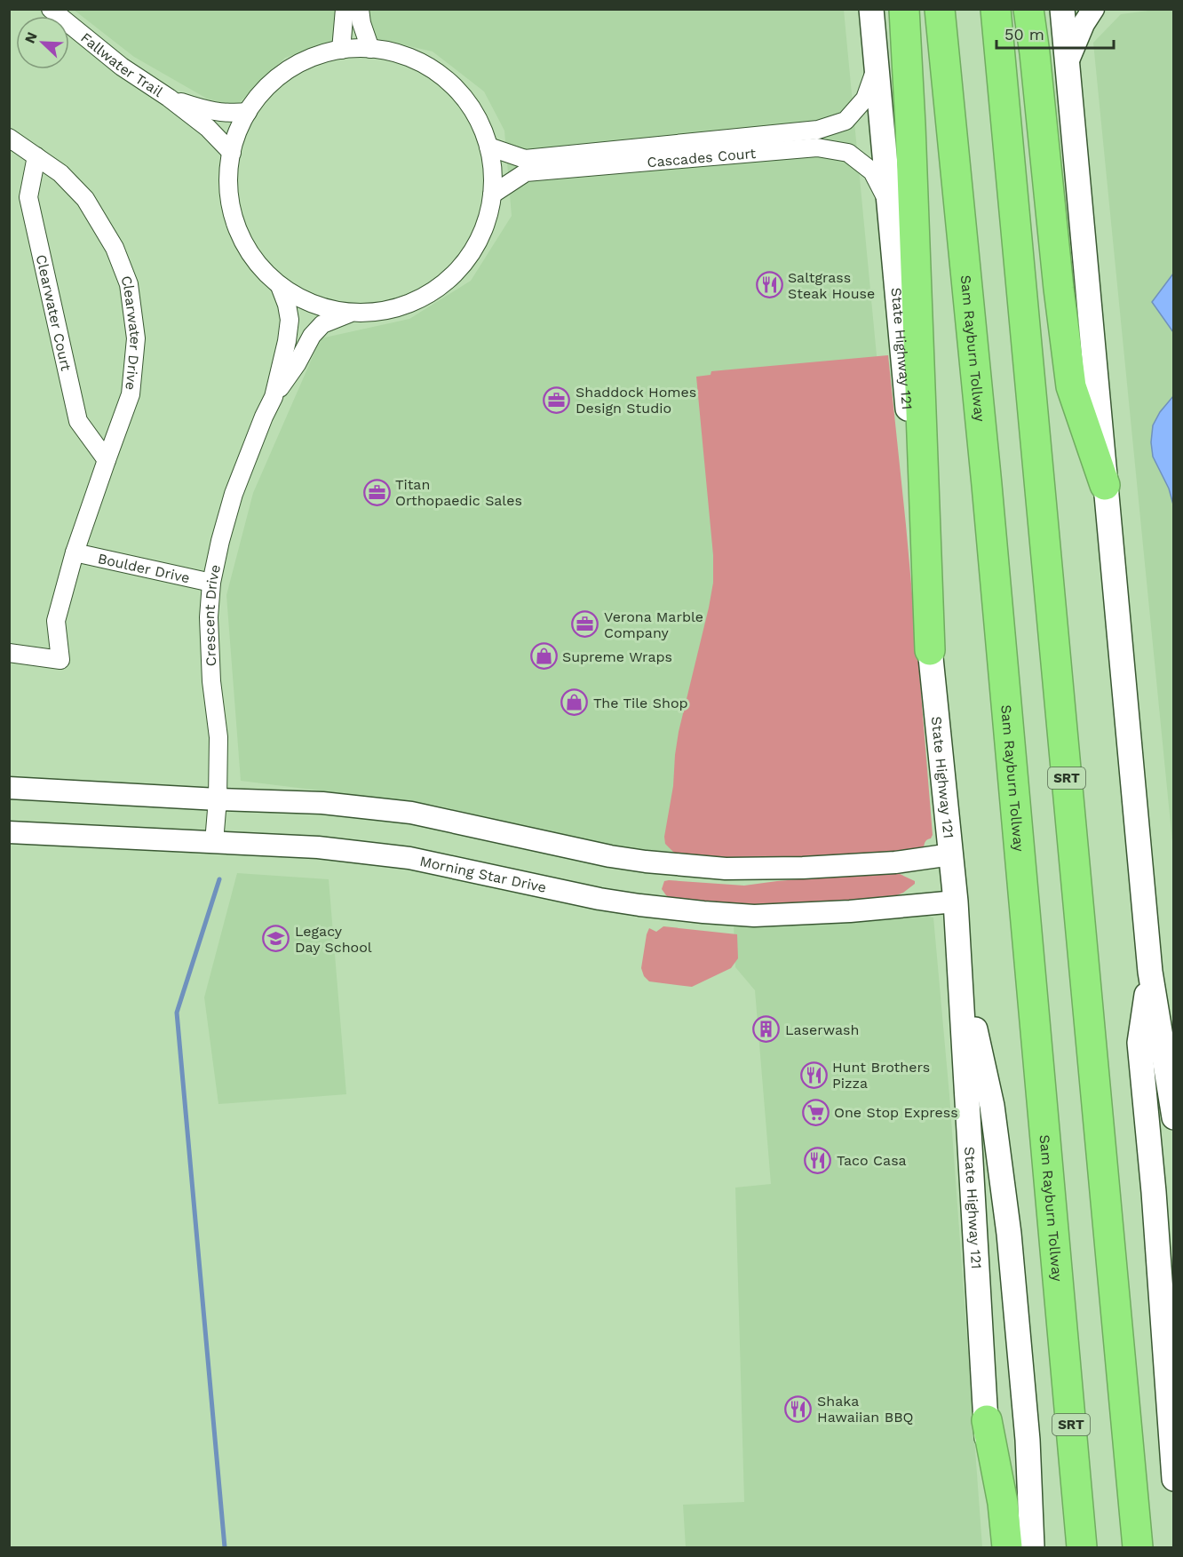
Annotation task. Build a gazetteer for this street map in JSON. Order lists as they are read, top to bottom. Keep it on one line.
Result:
{"streets":{"highway":["Sam Rayburn Tollway","SRT"],"main road":["State Highway 121"],"street":["Fallwater Trail","Cascades Court","Clearwater Court","Clearwater Drive","Boulder Drive","Crescent Drive","Morning Star Drive"]},"crossings":[["Cascades Court","State Highway 121"],["Clearwater Court","Clearwater Drive"],["Clearwater Drive","Boulder Drive"],["State Highway 121","Morning Star Drive"],["Boulder Drive","Crescent Drive"],["Crescent Drive","Morning Star Drive"]],"places":{"restaurant":["Saltgrass Steak House","Hunt Brothers Pizza","Taco Casa","Shaka Hawaiian BBQ"],"office":["Shaddock Homes Design Studio","Titan Orthopaedic Sales","Verona Marble Company"],"shop":["Supreme Wraps","The Tile Shop"],"school or university":["Legacy Day School"],"building":["Laserwash"],"supermarket":["One Stop Express"]},"scale_bar":"50 m","north":"top left"}
